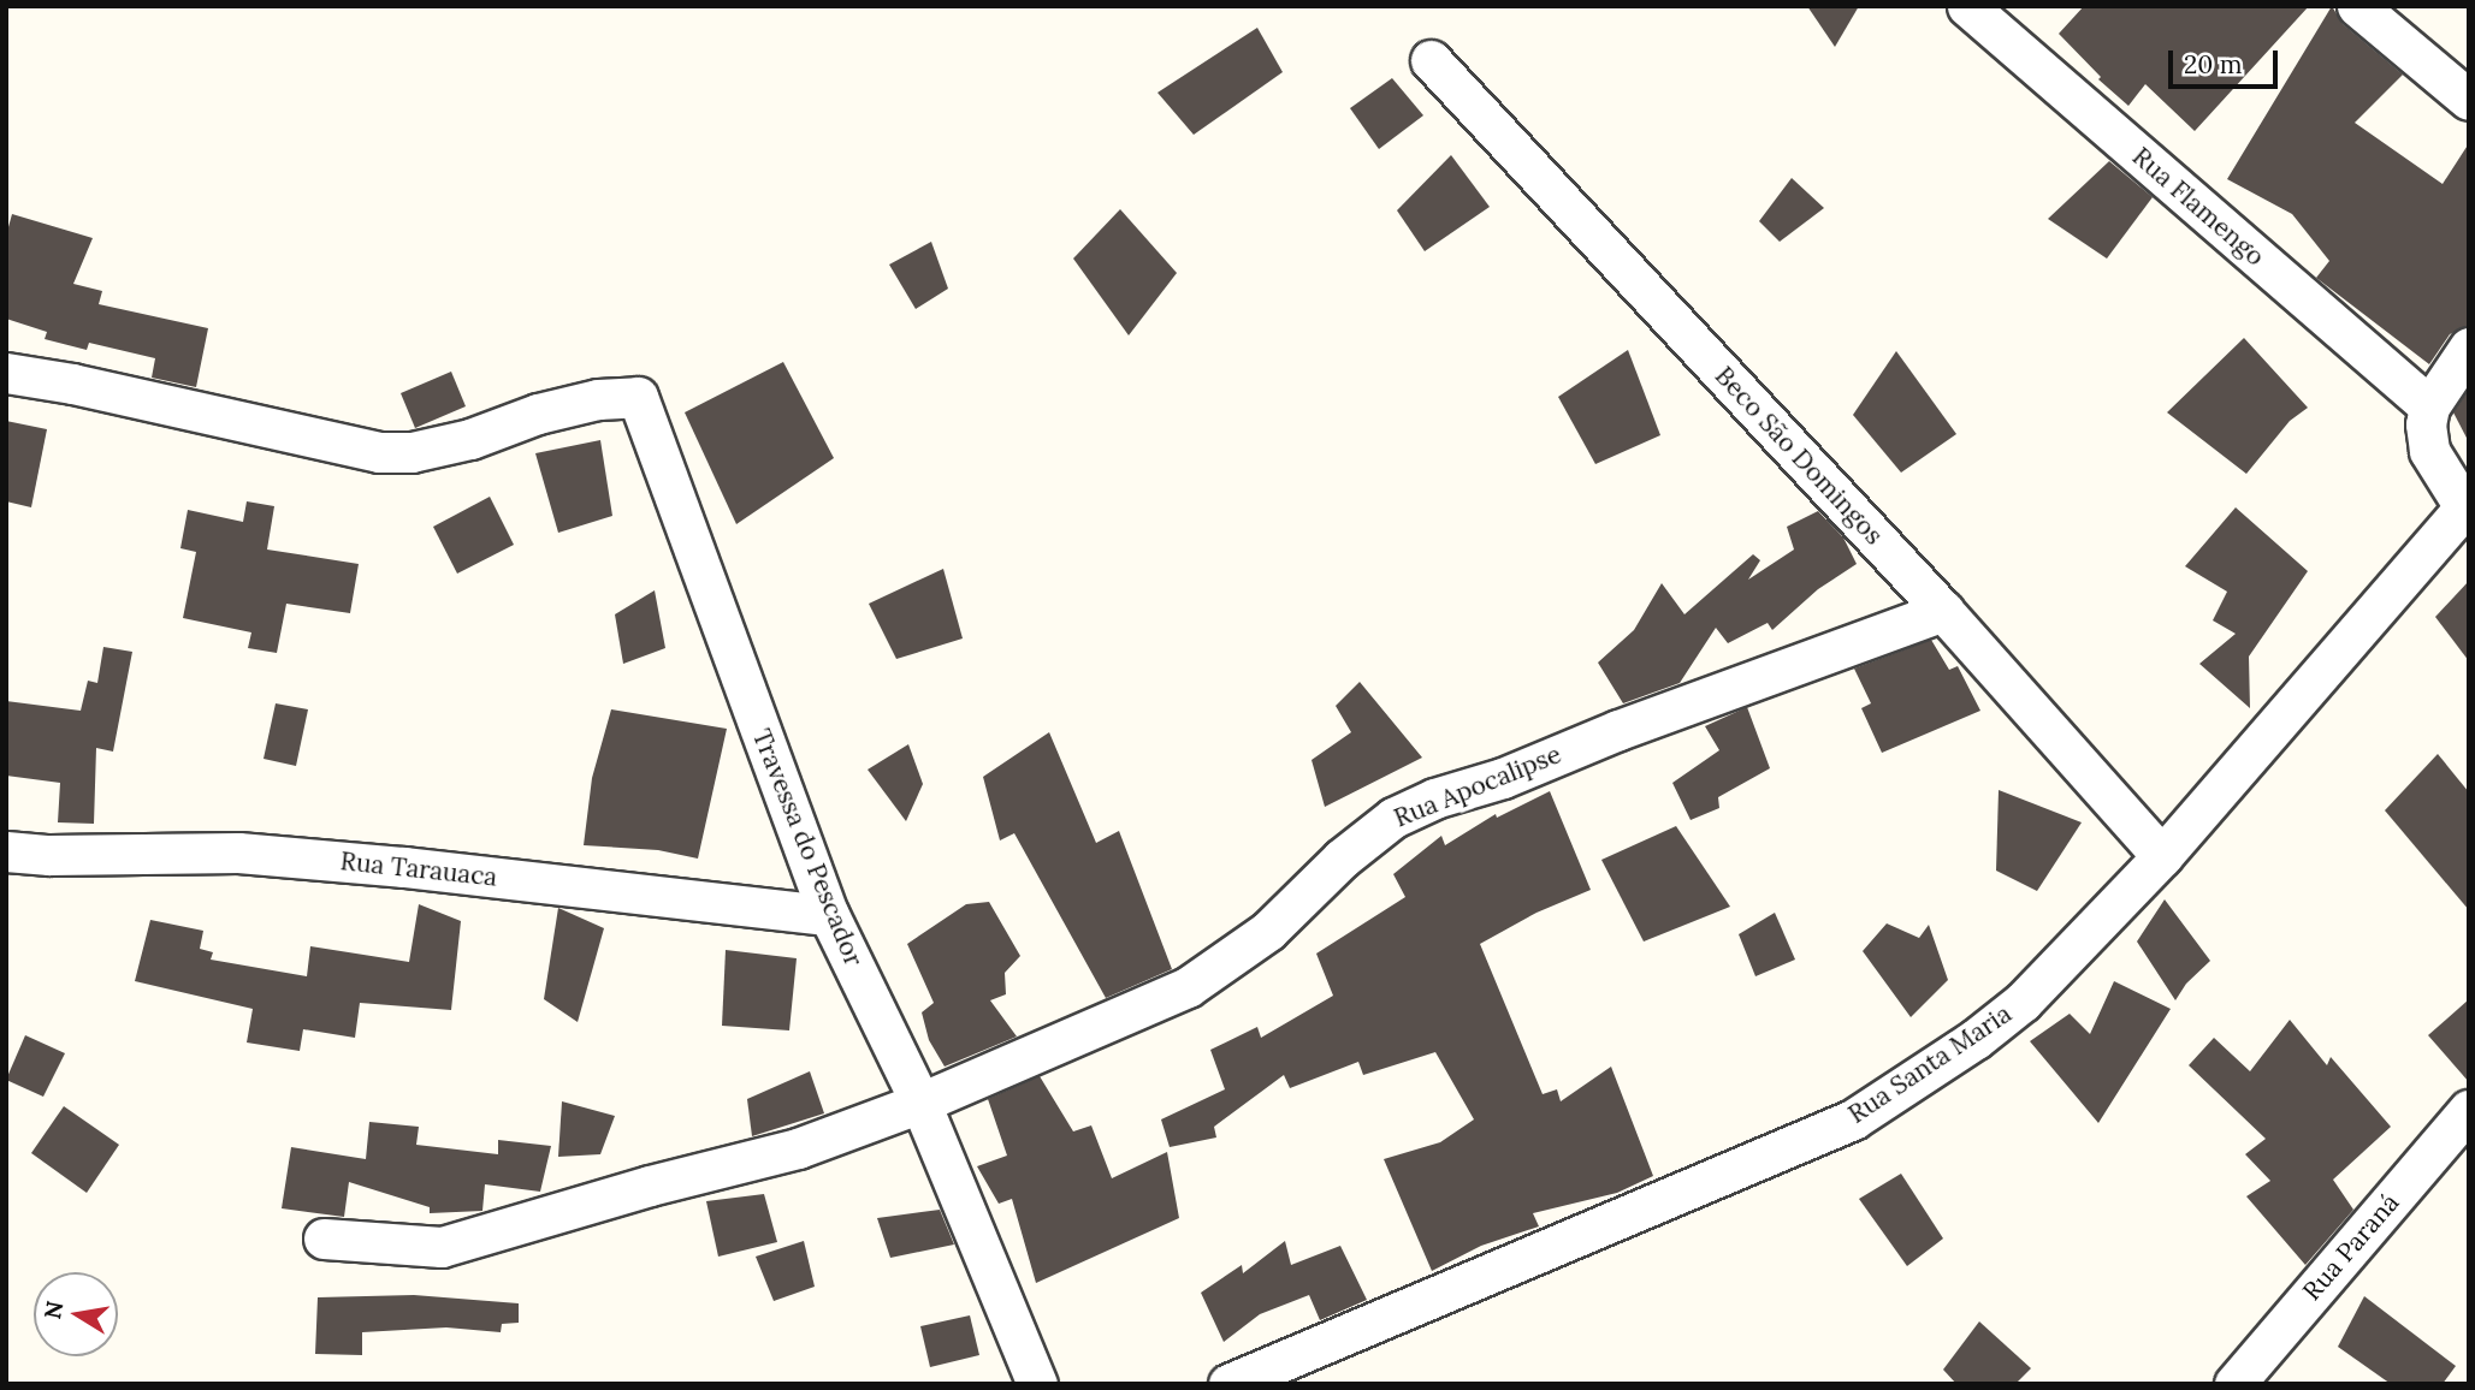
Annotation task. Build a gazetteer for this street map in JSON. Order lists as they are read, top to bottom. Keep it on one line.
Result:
{"streets":{"street":["Rua Flamengo","Beco São Domingos","Rua Apocalipse","Travessa do Pescador","Rua Tarauaca","Rua Santa Maria","Rua Paraná"]},"crossings":[["Beco São Domingos","Rua Apocalipse"],["Beco São Domingos","Rua Santa Maria"],["Rua Apocalipse","Travessa do Pescador"],["Travessa do Pescador","Rua Tarauaca"]],"scale_bar":"20 m","north":"left"}
